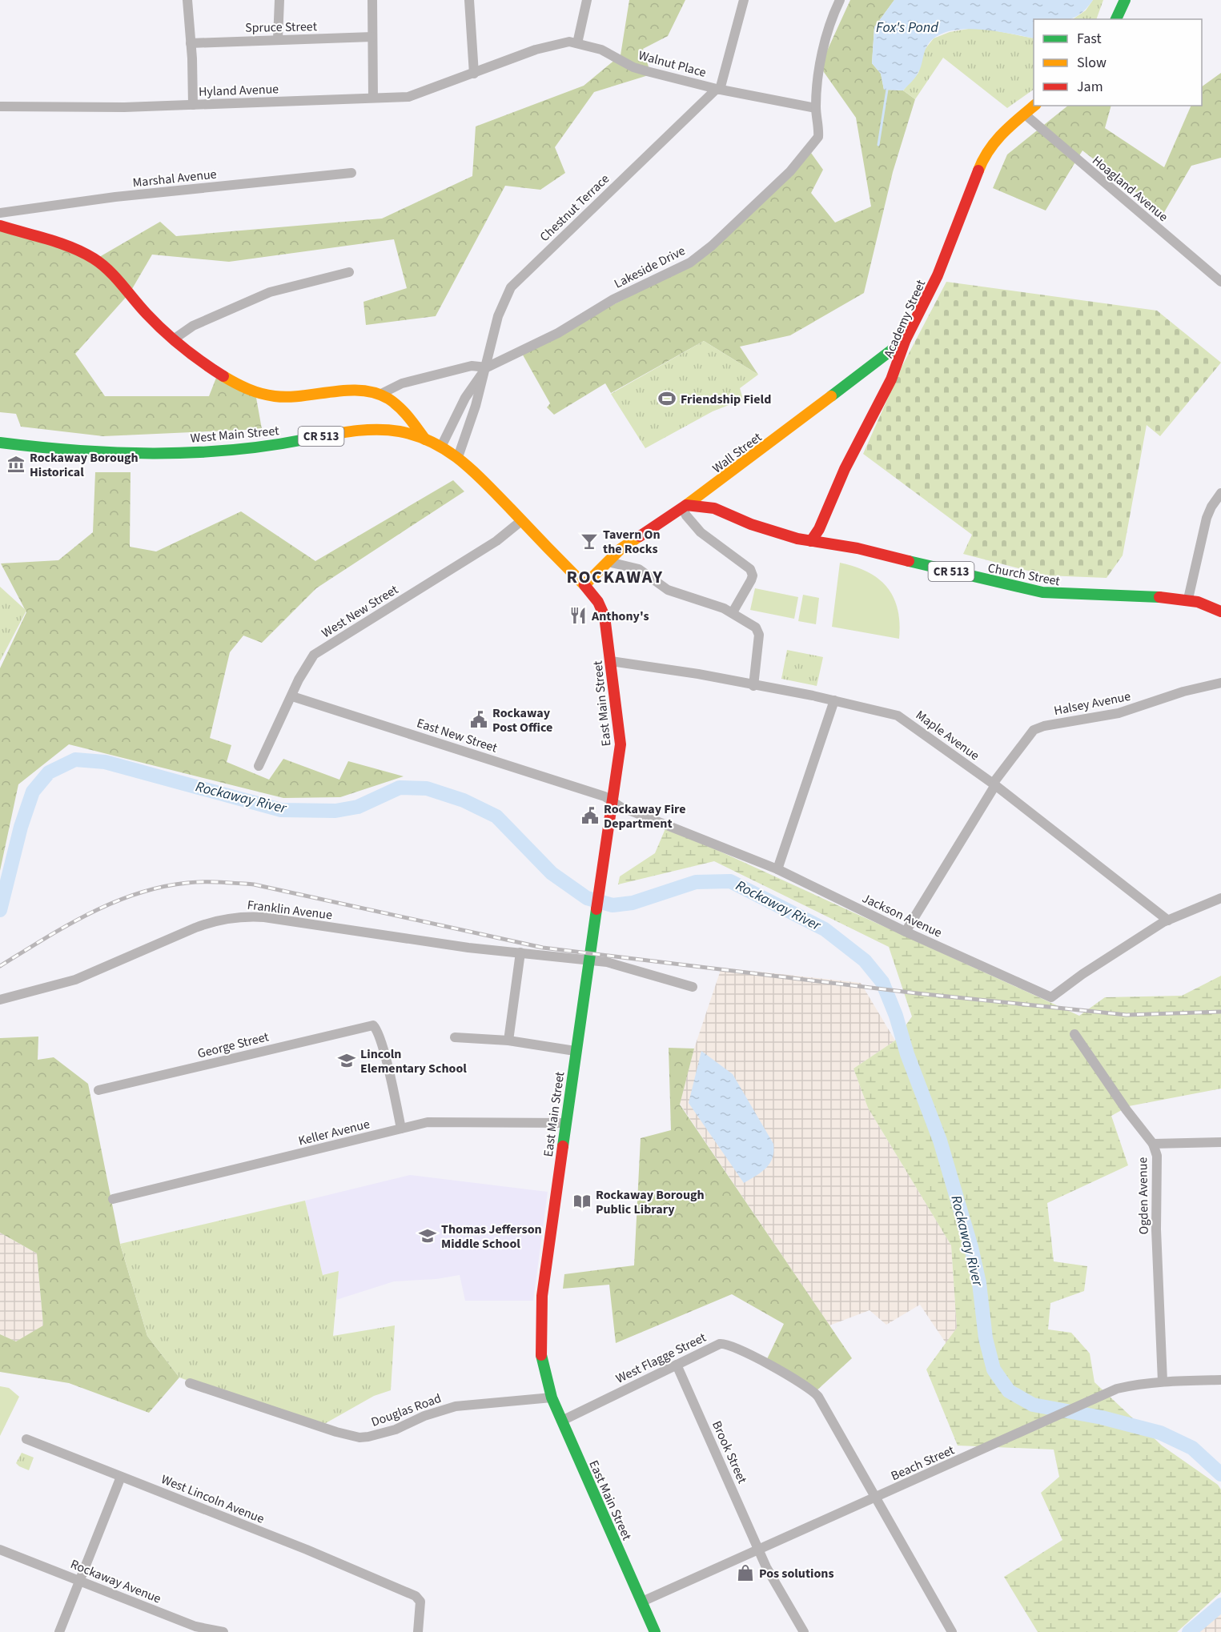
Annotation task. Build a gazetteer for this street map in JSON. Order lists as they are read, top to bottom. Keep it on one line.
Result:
{"streets":{"street":["Spruce Street","Walnut Place","Hyland Avenue","Marshal Avenue","Hoagland Avenue","Chestnut Terrace","Lakeside Drive","Academy Street","West Main Street","CR 513","Wall Street","Church Street","West New Street","Halsey Avenue","East Main Street","East New Street","Maple Avenue","Franklin Avenue","Jackson Avenue","George Street","Keller Avenue","Ogden Avenue","West Flagge Street","Douglas Road","Brook Street","Beach Street","West Lincoln Avenue","Rockaway Avenue"]},"crossings":[["Walnut Place","Hyland Avenue"],["Walnut Place","Chestnut Terrace"],["Walnut Place","Lakeside Drive"],["Hoagland Avenue","Academy Street"],["Chestnut Terrace","Lakeside Drive"],["Chestnut Terrace","West Main Street"],["Academy Street","Wall Street"],["Academy Street","Church Street"],["West Main Street","Wall Street"],["West Main Street","West New Street"],["West Main Street","East Main Street"],["Wall Street","Church Street"],["Wall Street","East Main Street"],["West New Street","East New Street"],["Halsey Avenue","Maple Avenue"],["Halsey Avenue","Jackson Avenue"],["East Main Street","East New Street"],["East Main Street","Maple Avenue"],["East Main Street","Franklin Avenue"],["East Main Street","Jackson Avenue"],["East Main Street","Keller Avenue"],["East Main Street","West Flagge Street"],["East Main Street","Douglas Road"],["East Main Street","Beach Street"],["East New Street","Jackson Avenue"],["Maple Avenue","Jackson Avenue"],["George Street","Keller Avenue"],["Ogden Avenue","Beach Street"],["West Flagge Street","Brook Street"],["West Flagge Street","Beach Street"],["Brook Street","Beach Street"]],"districts":["ROCKAWAY"],"water":["Fox's Pond","Rockaway River"],"places":{"sports":["Friendship Field"],"museum":["Rockaway Borough Historical"],"bar":["Tavern On the Rocks"],"restaurant":["Anthony's"],"public building":["Rockaway Post Office","Rockaway Fire Department"],"school or university":["Lincoln Elementary School","Thomas Jefferson Middle School"],"library":["Rockaway Borough Public Library"],"shop":["Pos solutions"]},"legend":["Fast","Slow","Jam"]}
